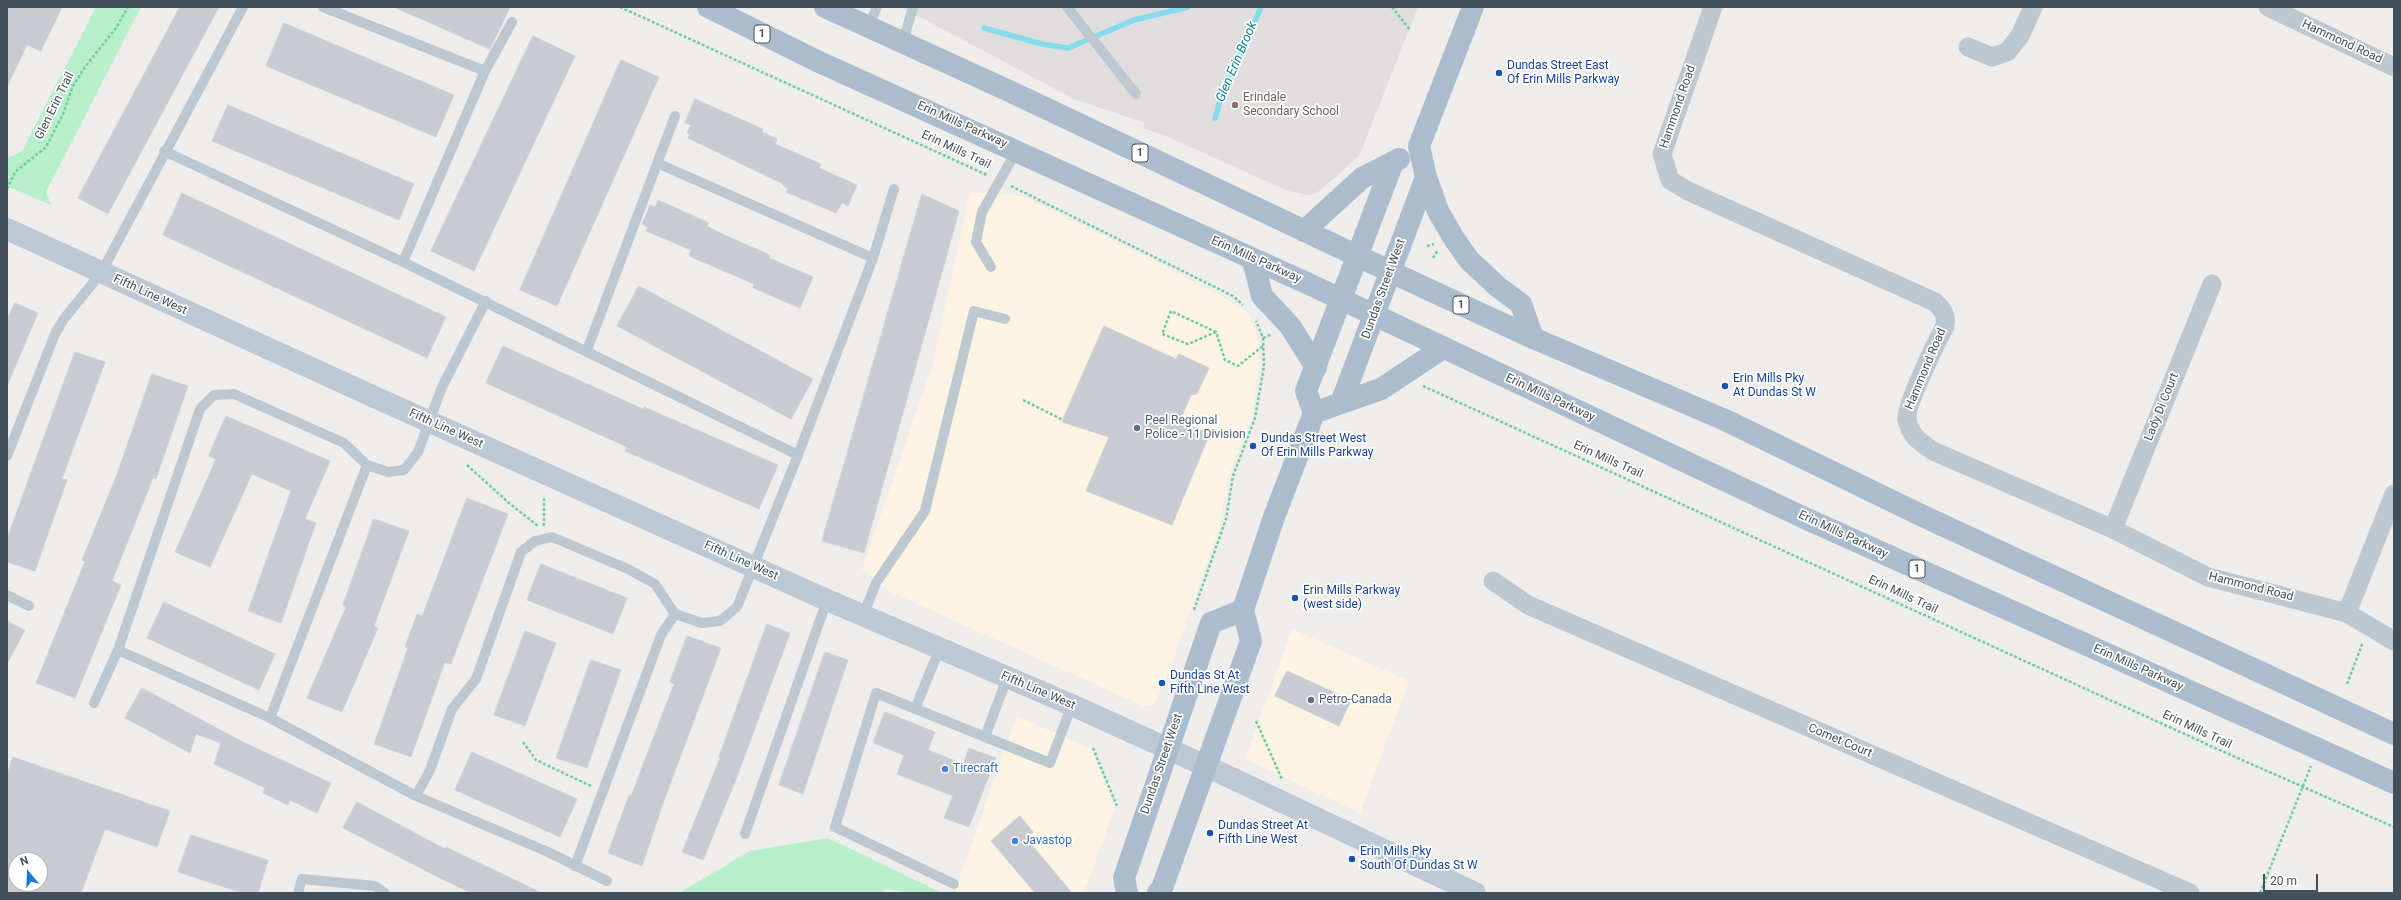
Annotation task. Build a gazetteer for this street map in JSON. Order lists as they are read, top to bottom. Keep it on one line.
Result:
{"streets":{"main road":["1","Erin Mills Parkway","Dundas Street West"],"street":["Hammond Road","Fifth Line West","Lady Di Court","Comet Court"],"path":["Glen Erin Trail","Erin Mills Trail"]},"crossings":[["1","Dundas Street West"],["Hammond Road","Lady Di Court"],["Erin Mills Parkway","Dundas Street West"],["Dundas Street West","Fifth Line West"]],"water":["Glen Erin Brook"],"places":["Dundas Street East Of Erin Mills Parkway","Erindale Secondary School","Erin Mills Pky At Dundas St W","Peel Regional Police - 11 Division","Dundas Street West Of Erin Mills Parkway","Erin Mills Parkway (west side)","Dundas St At Fifth Line West","Petro-Canada","Tirecraft","Dundas Street At Fifth Line West","Javastop","Erin Mills Pky South Of Dundas St W"],"scale_bar":"20 m","north":"top"}
